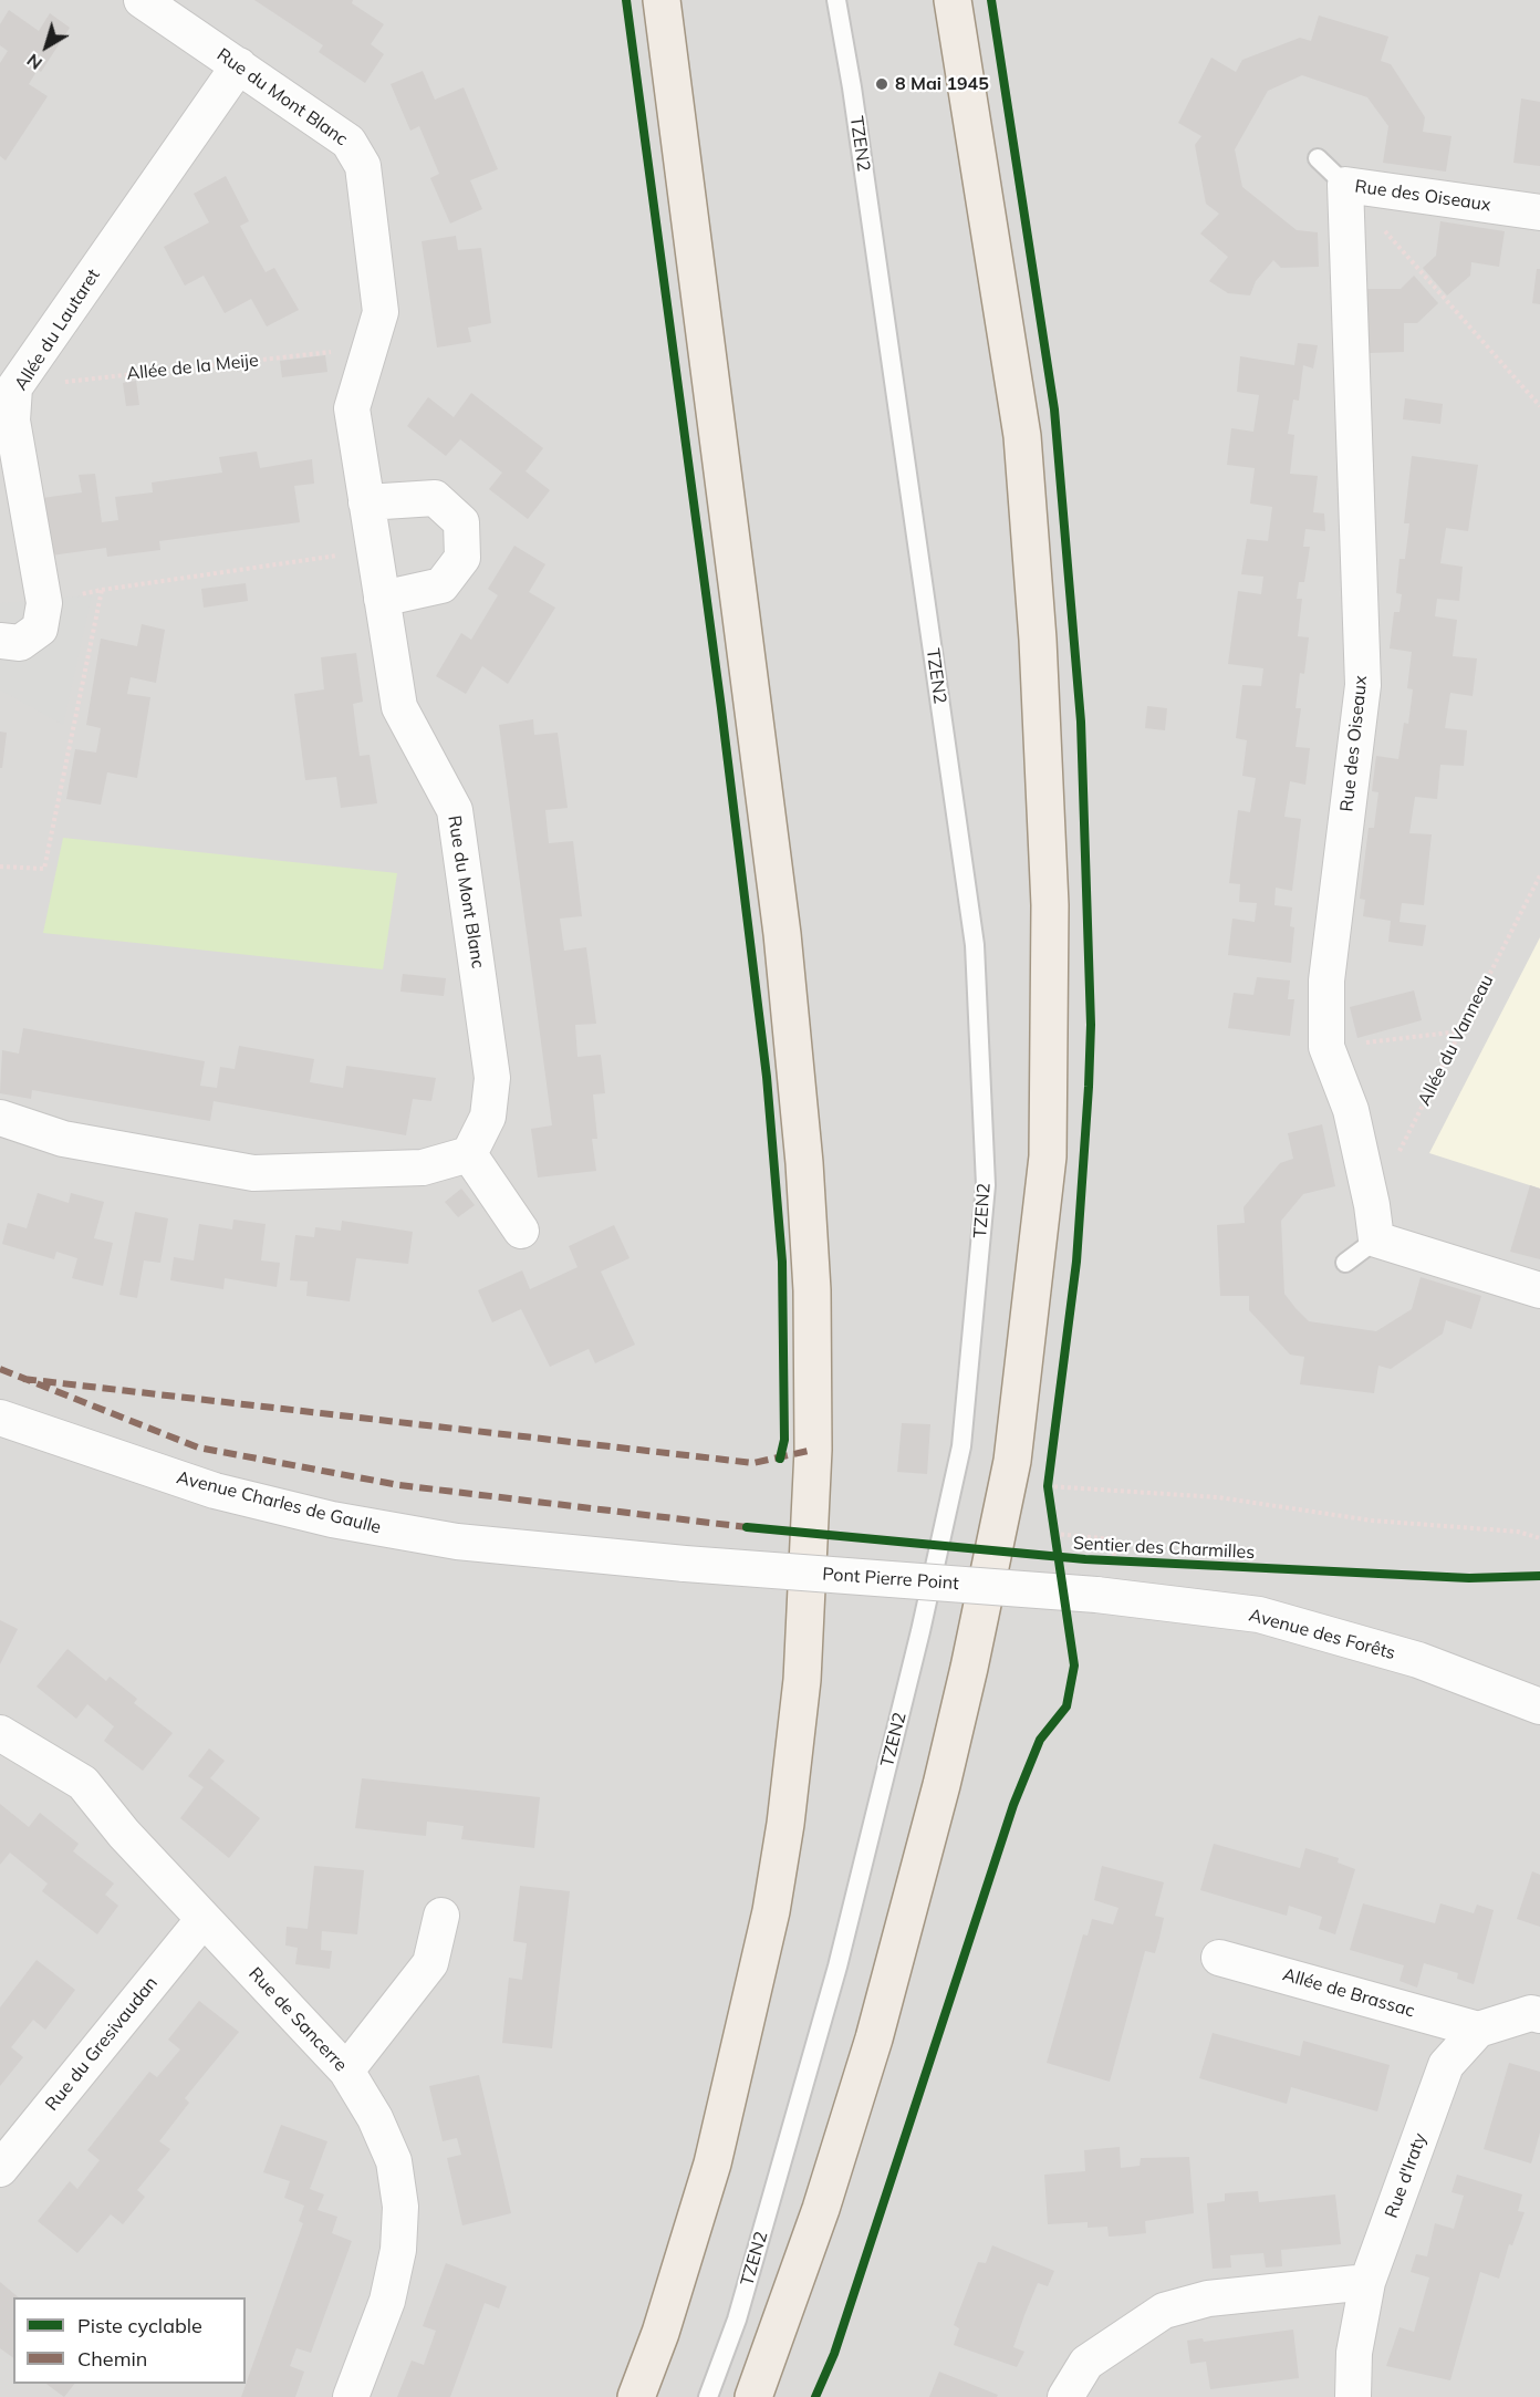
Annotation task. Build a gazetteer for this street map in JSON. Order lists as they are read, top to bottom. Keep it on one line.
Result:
{"streets":{"street":["Rue du Mont Blanc","Rue des Oiseaux","Allée du Lautaret","Avenue Charles de Gaulle","Pont Pierre Point","Avenue des Forêts","Allée de Brassac","Rue de Sancerre","Rue du Gresivaudan","Rue d'Iraty"],"lane":["TZEN2"],"path":["Allée de la Meije","Allée du Vanneau"],"cycle path":["Sentier des Charmilles"]},"crossings":[["Rue du Mont Blanc","Allée du Lautaret"],["Rue du Mont Blanc","Allée de la Meije"],["Rue des Oiseaux","Allée du Vanneau"],["Allée du Lautaret","Allée de la Meije"],["Avenue Charles de Gaulle","Pont Pierre Point"],["Pont Pierre Point","Avenue des Forêts"],["Allée de Brassac","Rue d'Iraty"],["Rue de Sancerre","Rue du Gresivaudan"]],"places":["8 Mai 1945"],"legend":["Piste cyclable","Chemin"],"north":"bottom left"}
